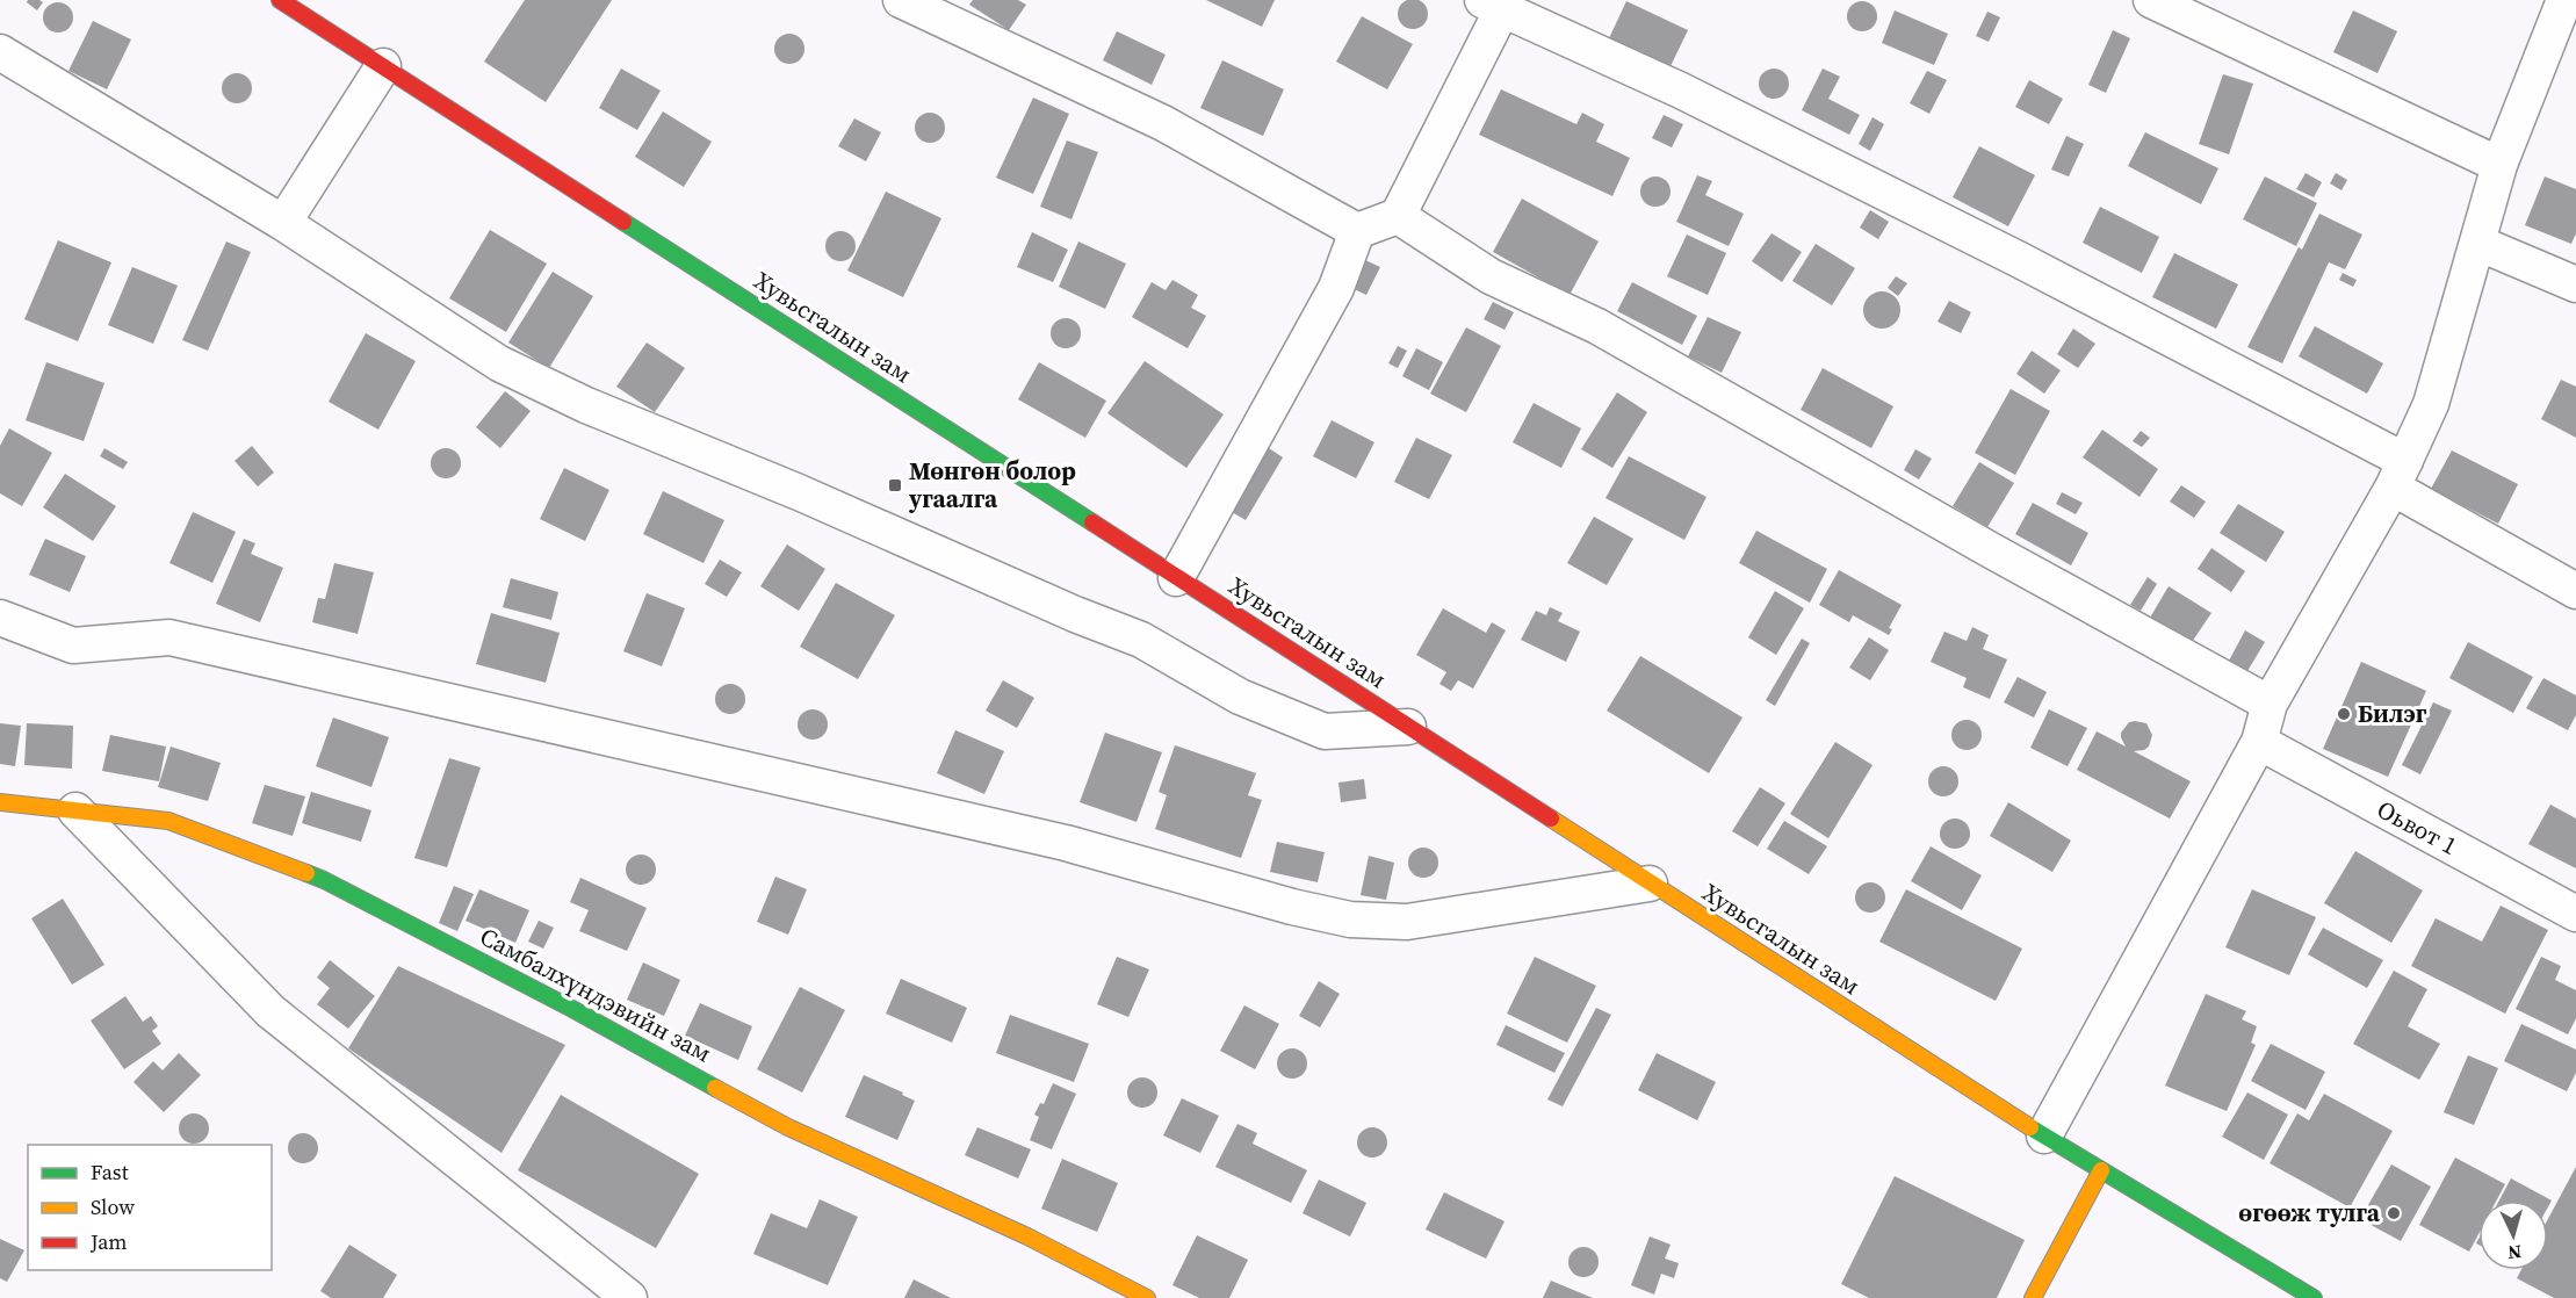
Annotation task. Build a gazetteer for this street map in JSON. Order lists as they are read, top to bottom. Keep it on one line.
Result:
{"streets":{"main road":["Хувьсгалын зам","Самбалхүндэвийн зам"],"street":["Оьвот 1"]},"places":{"transit":["Мөнгөн болор угаалга"],"other":["Билэг","өгөөж тулга"]},"legend":["Fast","Slow","Jam"],"north":"bottom"}
